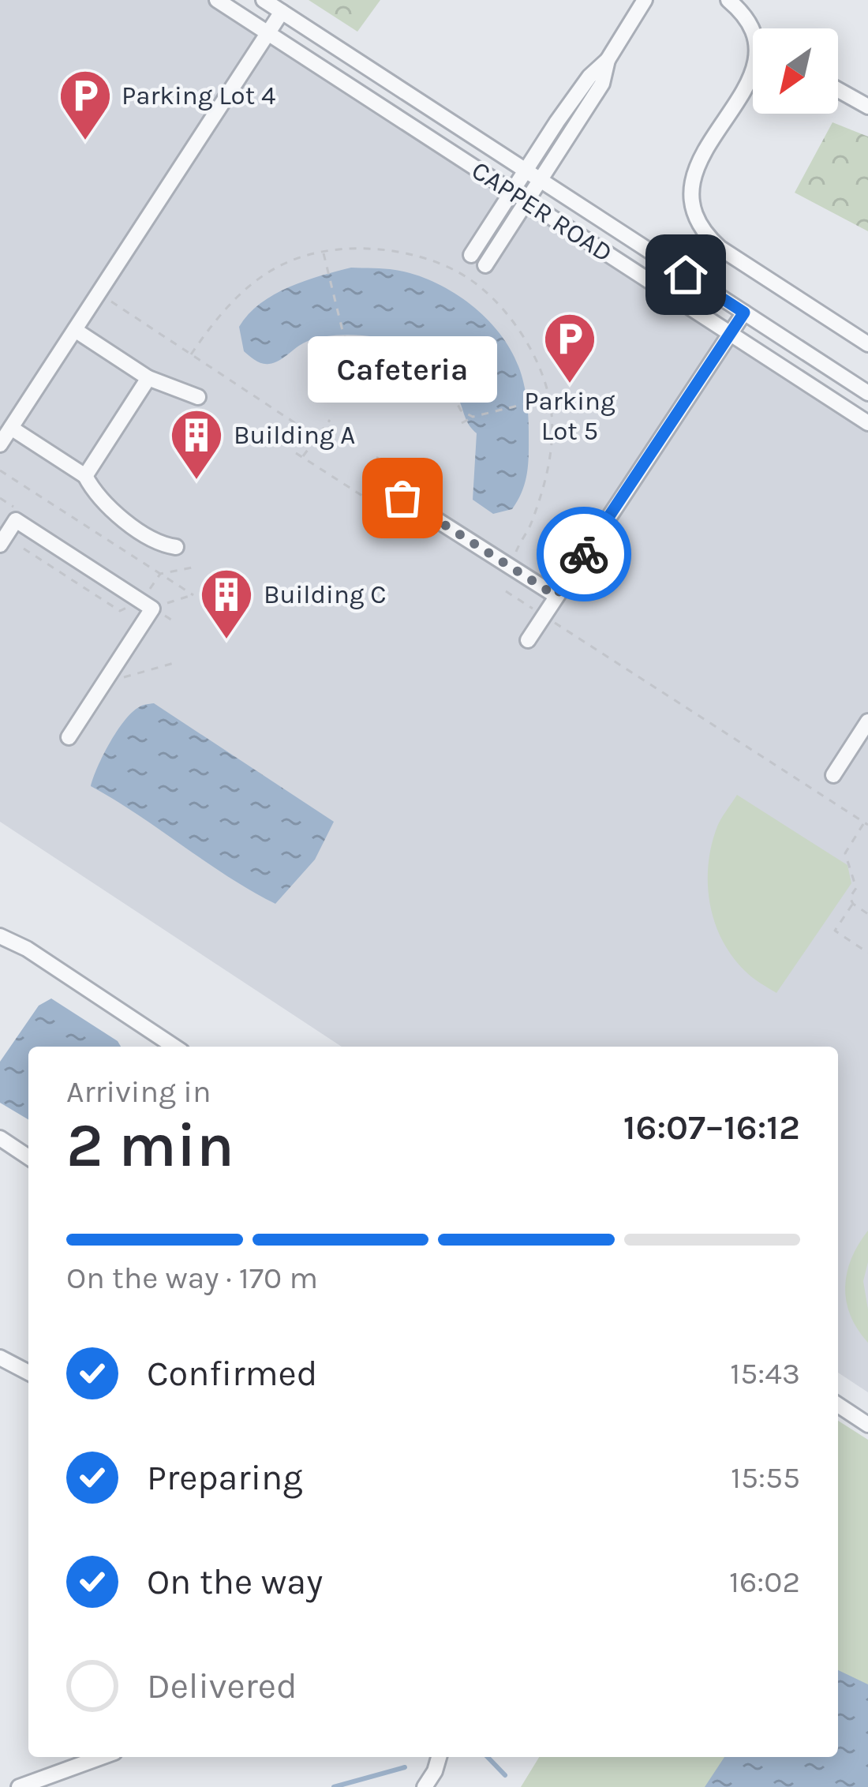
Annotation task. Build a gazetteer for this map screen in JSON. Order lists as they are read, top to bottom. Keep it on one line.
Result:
{"streets":{"street":["CAPPER ROAD"]},"places":{"parking":["Parking Lot 4","Parking Lot 5"],"building":["Building A","Building C"],"other":["Cafeteria"]},"north":"bottom left","page":{"bubble":"Cafeteria","heading":["2 min","Arriving in","16:07–16:12"],"bar":"On the way · 170 m","list":[["Confirmed","15:43"],["Preparing","15:55"],["On the way","16:02"],"Delivered"]}}
